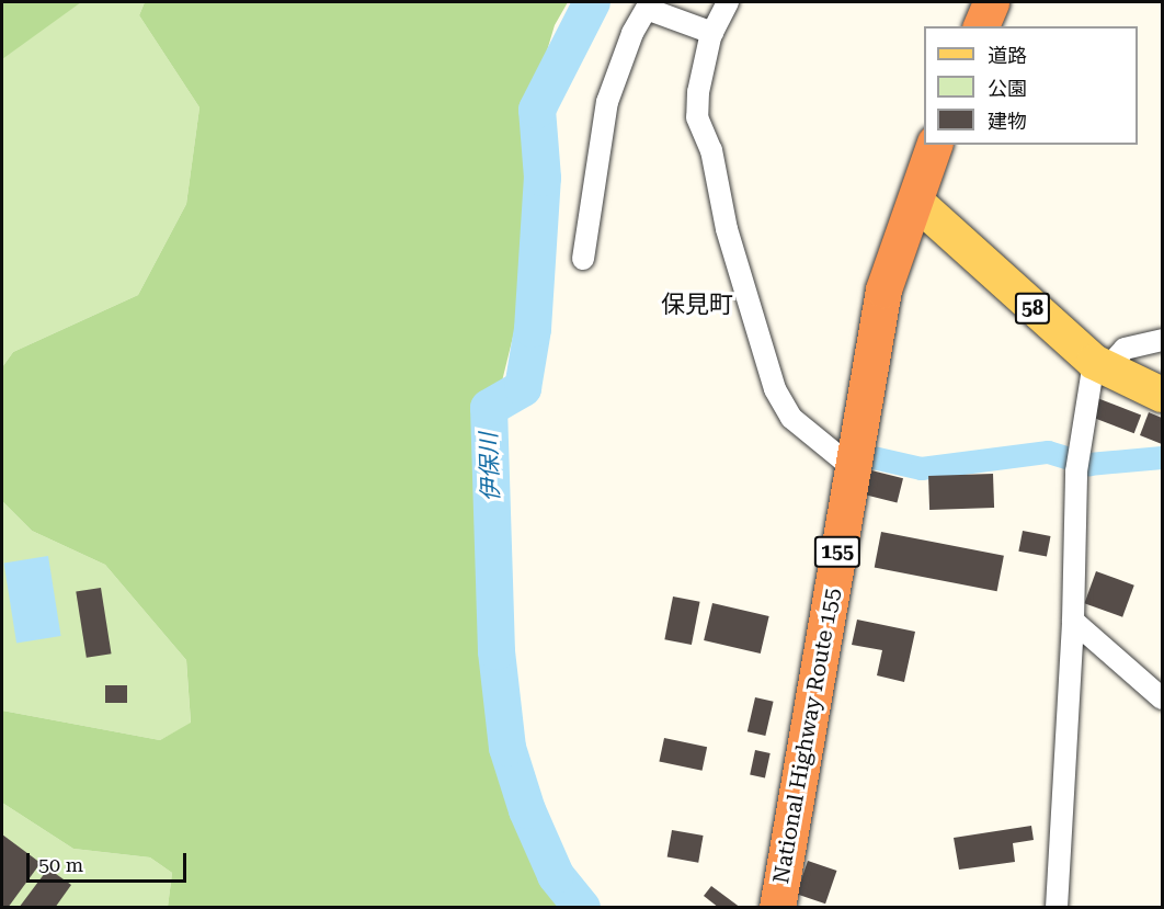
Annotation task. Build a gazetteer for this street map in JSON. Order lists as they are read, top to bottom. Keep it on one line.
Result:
{"streets":{"highway":["155","National Highway Route 155"],"main road":["58"]},"crossings":[["58","National Highway Route 155"]],"districts":["保見町"],"water":["伊保川"],"legend":["道路","公園","建物"],"scale_bar":"50 m"}
